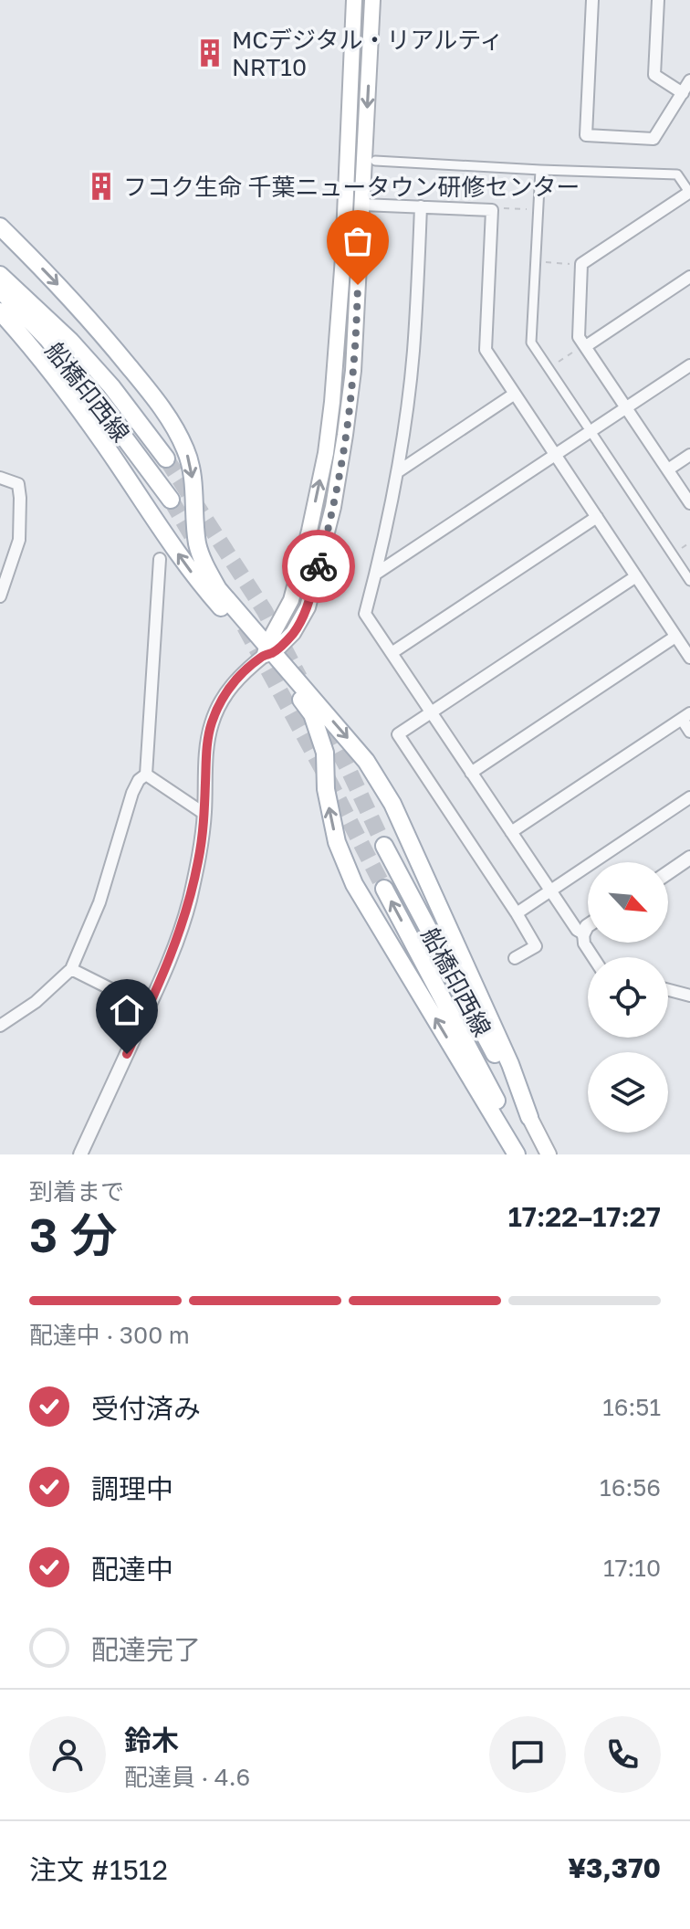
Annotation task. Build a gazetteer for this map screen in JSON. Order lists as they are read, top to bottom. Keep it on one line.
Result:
{"streets":{"main road":["船橋印西線"]},"places":{"building":["MCデジタル・リアルティ NRT10","フコク生命 千葉ニュータウン研修センター"]},"north":"bottom right","page":{"heading":["3 分","到着まで","17:22–17:27"],"panel":["鈴木","配達員 · 4.6","注文 #1512","¥3,370"],"bar":"配達中 · 300 m","list":[["受付済み","16:51"],["調理中","16:56"],["配達中","17:10"],"配達完了"]}}
